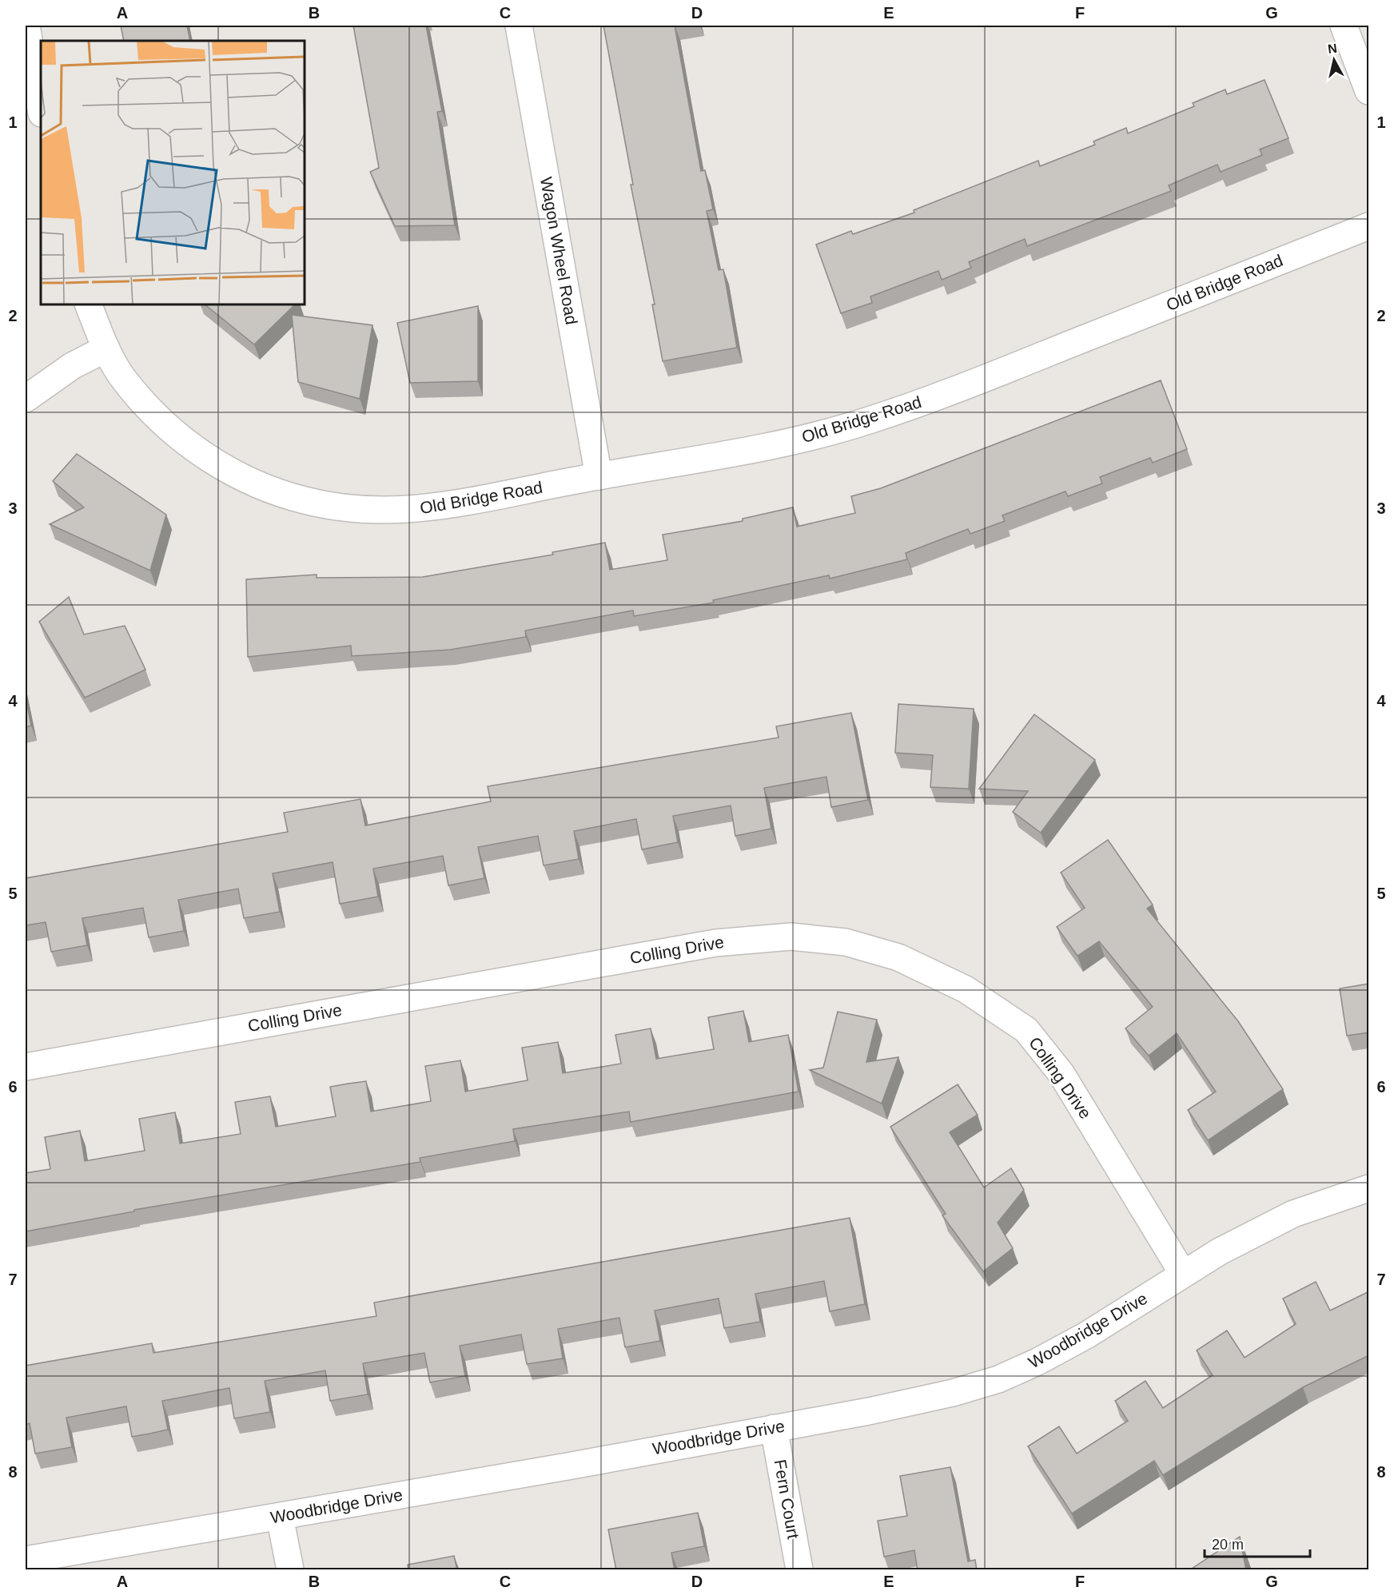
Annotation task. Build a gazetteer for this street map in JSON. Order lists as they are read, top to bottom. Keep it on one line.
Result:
{"streets":{"street":["Wagon Wheel Road","Old Bridge Road","Colling Drive","Woodbridge Drive","Fern Court"]},"crossings":[["Wagon Wheel Road","Old Bridge Road"],["Colling Drive","Woodbridge Drive"],["Woodbridge Drive","Fern Court"]],"scale_bar":"20 m","north":"top","grid":{"columns":["A","B","C","D","E","F","G"],"rows":["1","2","3","4","5","6","7","8"]}}
